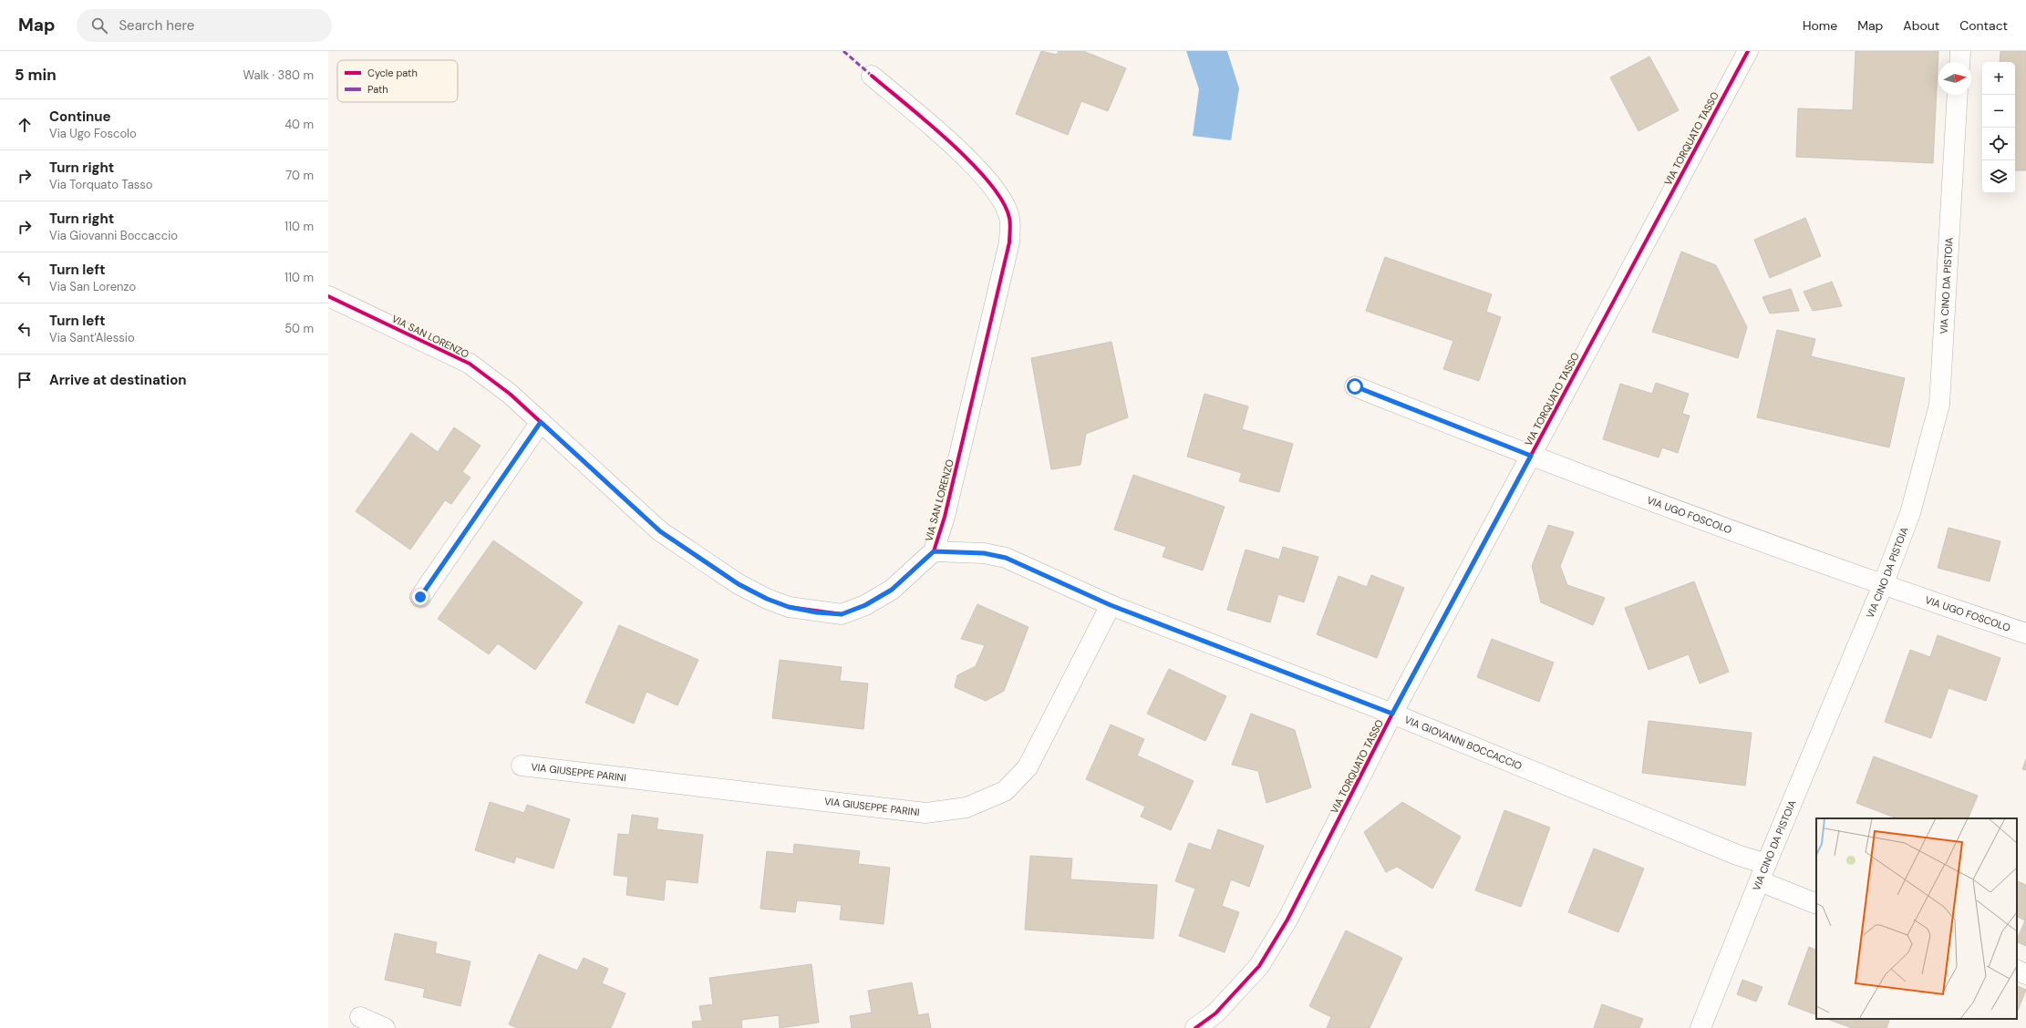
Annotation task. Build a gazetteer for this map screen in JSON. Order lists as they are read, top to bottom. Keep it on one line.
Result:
{"streets":{"street":["VIA TORQUATO TASSO","VIA CINO DA PISTOIA","VIA SAN LORENZO","VIA UGO FOSCOLO","VIA GIOVANNI BOCCACCIO","VIA GIUSEPPE PARINI"]},"crossings":[["VIA TORQUATO TASSO","VIA UGO FOSCOLO"],["VIA TORQUATO TASSO","VIA GIOVANNI BOCCACCIO"],["VIA CINO DA PISTOIA","VIA UGO FOSCOLO"],["VIA CINO DA PISTOIA","VIA GIOVANNI BOCCACCIO"],["VIA SAN LORENZO","VIA GIOVANNI BOCCACCIO"],["VIA GIOVANNI BOCCACCIO","VIA GIUSEPPE PARINI"]],"legend":["Cycle path","Path"],"north":"right","page":{"header":"Map","search":"Search here","nav":["Home","Map","About","Contact"],"heading":["5 min","Walk · 380 m"],"map_buttons":["+","−"],"list":[["Continue","Via Ugo Foscolo","40 m"],["Turn right","Via Torquato Tasso","70 m"],["Turn right","Via Giovanni Boccaccio","110 m"],["Turn left","Via San Lorenzo","110 m"],["Turn left","Via Sant'Alessio","50 m"],"Arrive at destination"]}}
